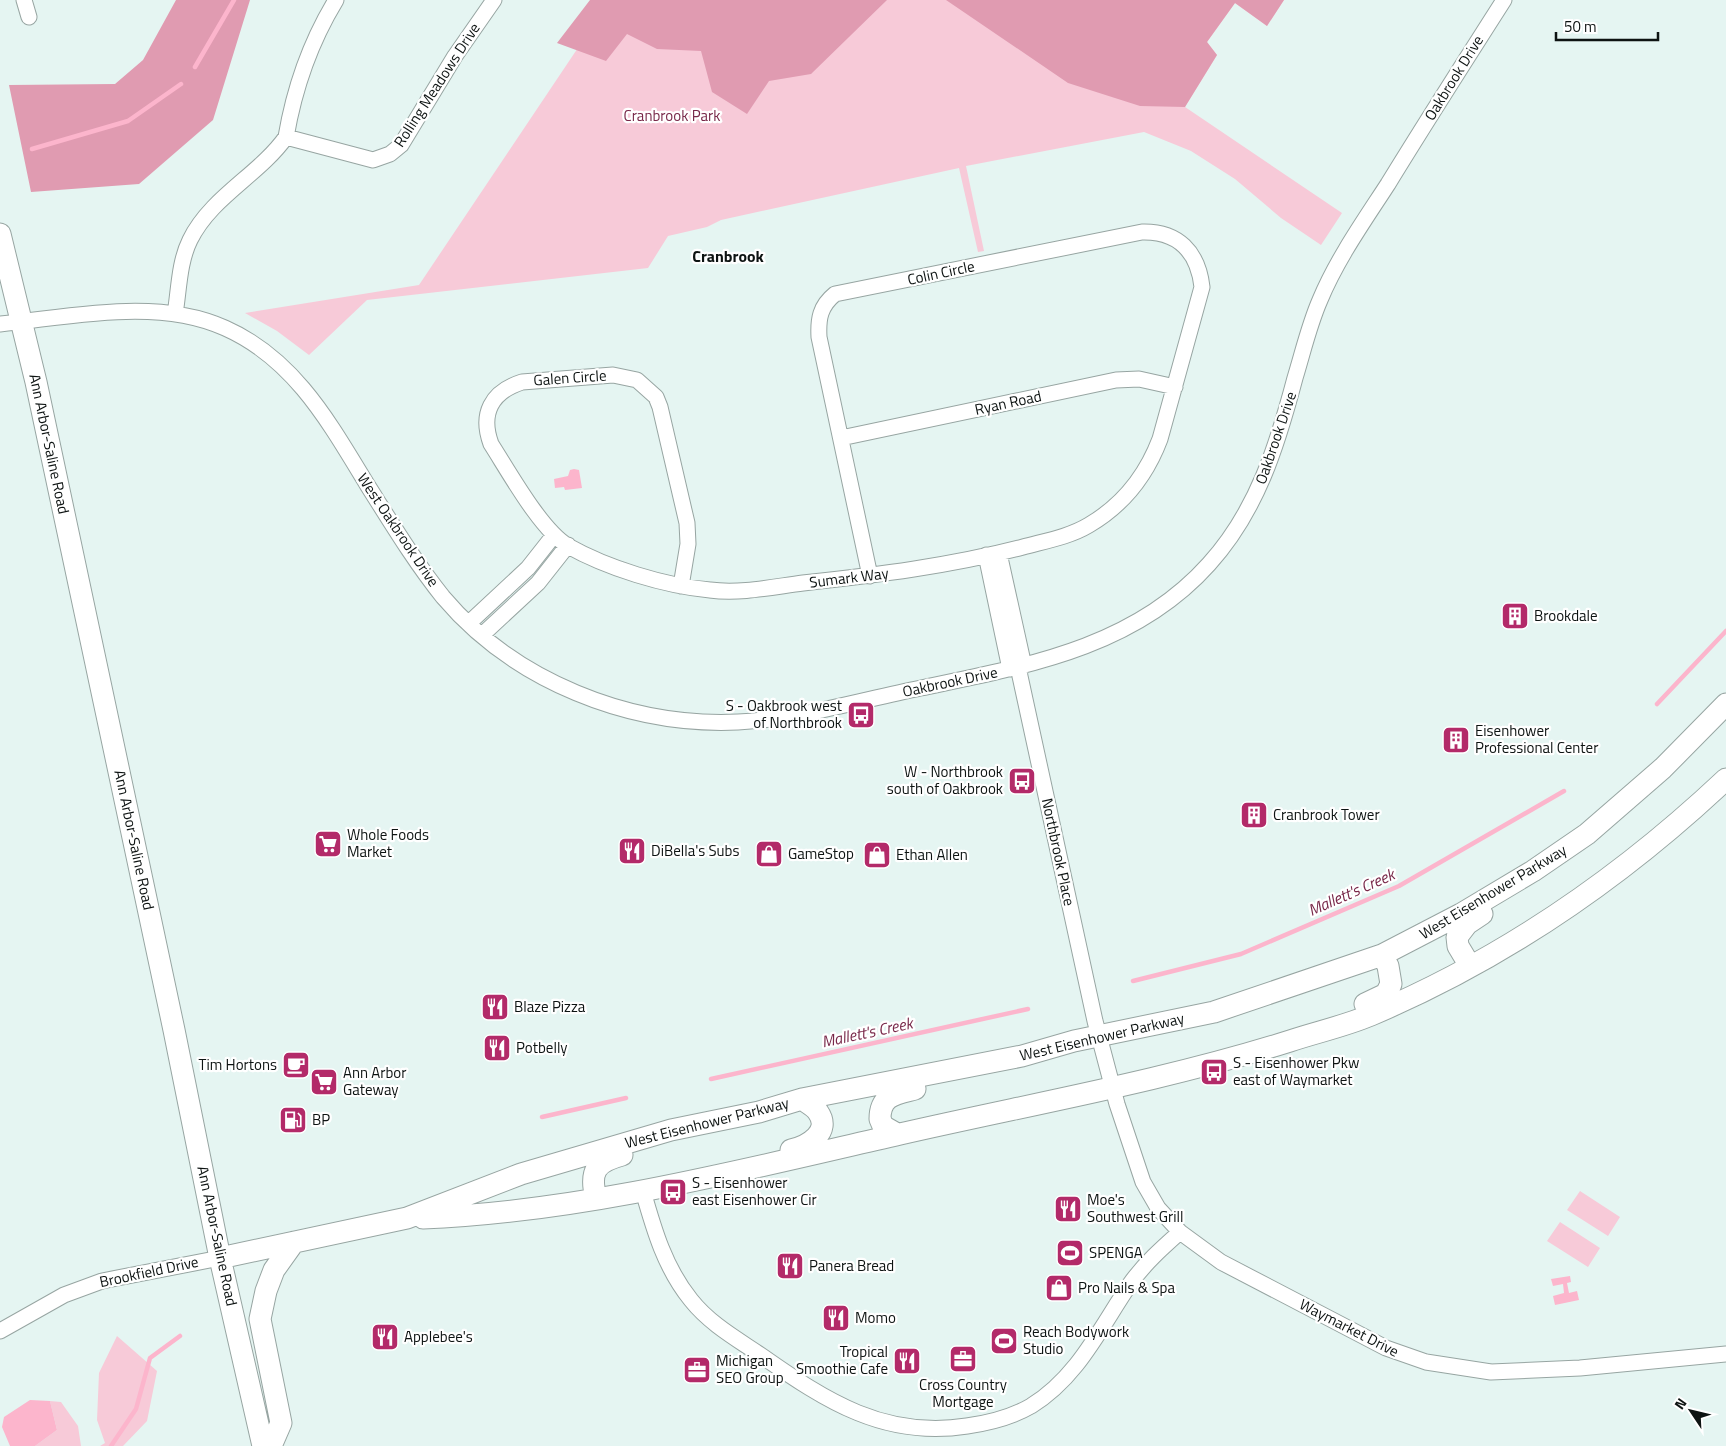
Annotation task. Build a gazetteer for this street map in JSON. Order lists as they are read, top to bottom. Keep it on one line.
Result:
{"streets":{"main road":["Ann Arbor-Saline Road","West Eisenhower Parkway"],"street":["Oakbrook Drive","Rolling Meadows Drive","Colin Circle","Galen Circle","Ryan Road","West Oakbrook Drive","Sumark Way","Northbrook Place","Brookfield Drive","Waymarket Drive"]},"crossings":[["Oakbrook Drive","West Oakbrook Drive"],["Oakbrook Drive","Northbrook Place"],["Colin Circle","Ryan Road"],["Colin Circle","Sumark Way"],["Galen Circle","Sumark Way"],["Ryan Road","Sumark Way"],["Ann Arbor-Saline Road","West Oakbrook Drive"],["Ann Arbor-Saline Road","West Eisenhower Parkway"],["Ann Arbor-Saline Road","Brookfield Drive"],["Sumark Way","Northbrook Place"],["Northbrook Place","West Eisenhower Parkway"],["Northbrook Place","Waymarket Drive"],["West Eisenhower Parkway","Brookfield Drive"],["West Eisenhower Parkway","Waymarket Drive"]],"districts":["Cranbrook"],"water":["Mallett's Creek"],"parks":["Cranbrook Park"],"places":{"building":["Brookdale","Eisenhower Professional Center","Cranbrook Tower"],"bus stop":["S - Oakbrook west of Northbrook","W - Northbrook south of Oakbrook","S - Eisenhower Pkw east of Waymarket","S - Eisenhower east Eisenhower Cir"],"supermarket":["Whole Foods Market","Ann Arbor Gateway"],"restaurant":["DiBella's Subs","Blaze Pizza","Potbelly","Moe's Southwest Grill","Panera Bread","Momo","Applebee's","Tropical Smoothie Cafe"],"shop":["GameStop","Ethan Allen","Pro Nails & Spa"],"cafe":["Tim Hortons"],"fuel station":["BP"],"sports":["SPENGA","Reach Bodywork Studio"],"office":["Cross Country Mortgage","Michigan SEO Group"]},"scale_bar":"50 m","north":"top left"}
